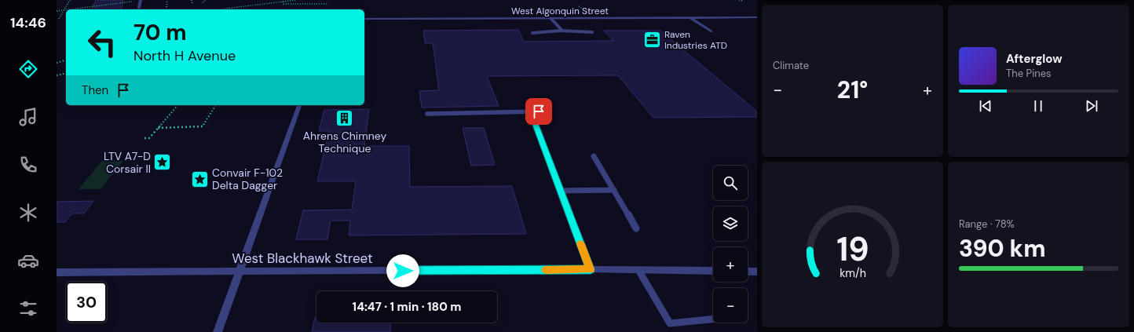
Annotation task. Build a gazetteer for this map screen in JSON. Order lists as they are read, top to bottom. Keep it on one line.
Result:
{"streets":{"street":["West Algonquin Street","West Blackhawk Street"]},"places":{"office":["Raven Industries ATD"],"building":["Ahrens Chimney Technique"],"place":["LTV A7-D Corsair II","Convair F-102 Delta Dagger"]},"page":{"tabs":"14:46","tile":["Climate",["Range · 78%","390 km"]],"turn":["70 m","North H Avenue"],"song":["Afterglow","The Pines"],"then":"Then","heat":["−","21°","+"],"map_buttons":["+","−"],"limit":"30","trip":"14:47 · 1 min · 180 m","gauge":["19","km/h"]}}
